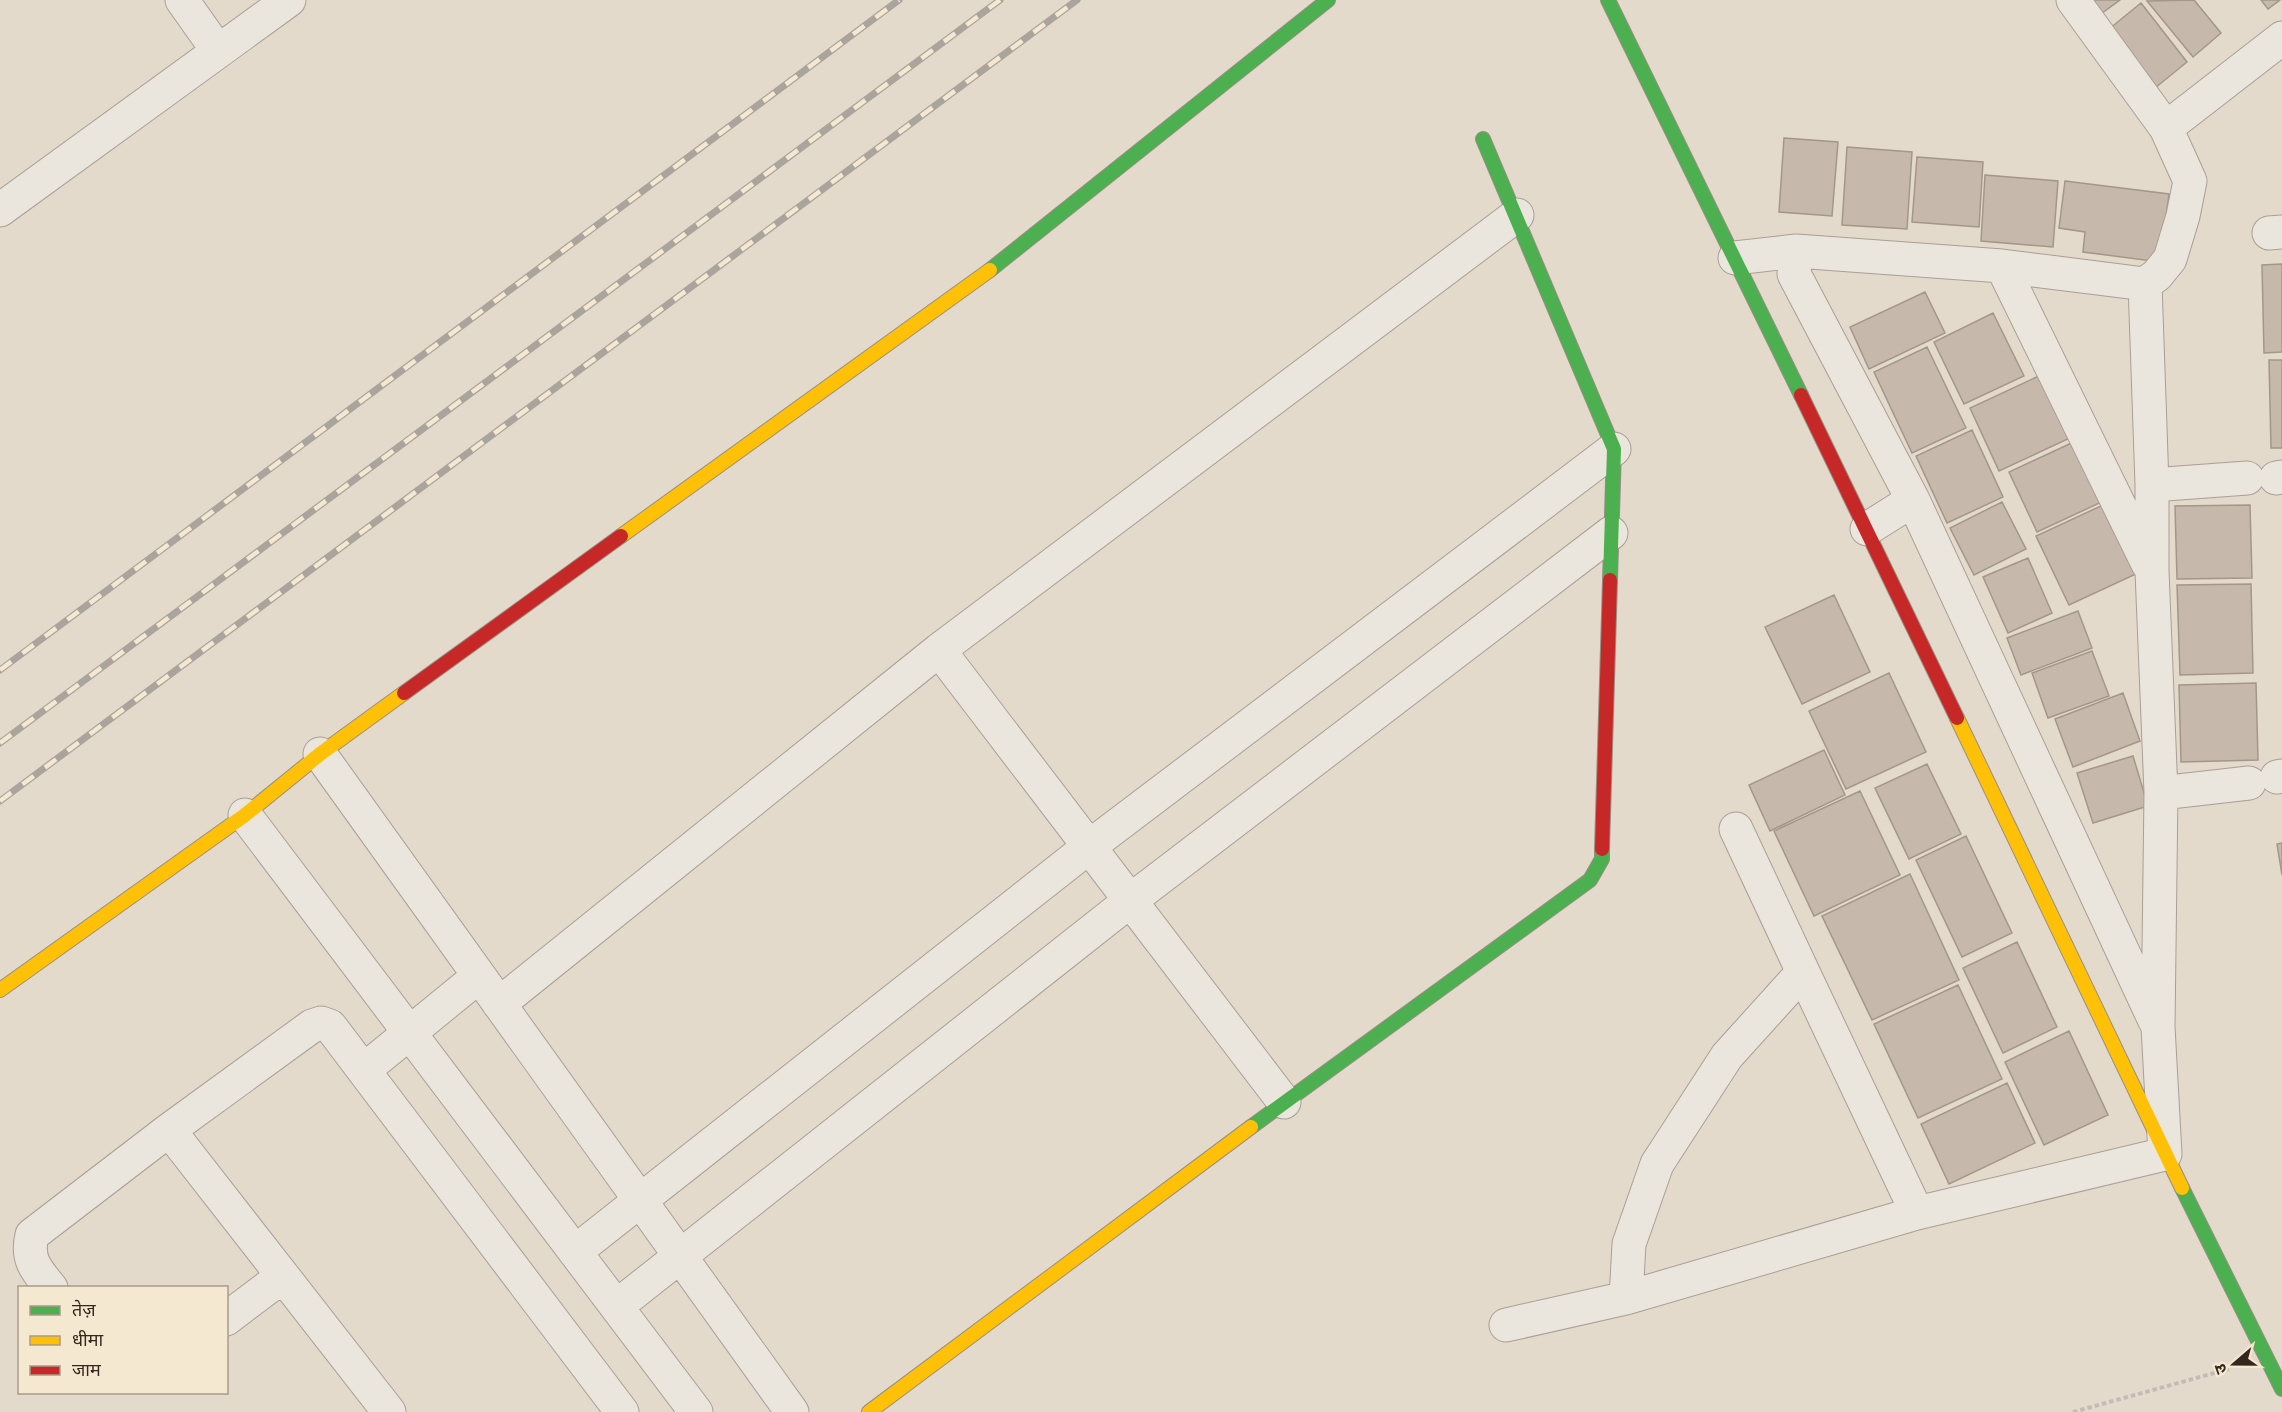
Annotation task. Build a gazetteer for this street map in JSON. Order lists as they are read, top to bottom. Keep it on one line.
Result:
{"legend":["तेज़","धीमा","जाम"],"north":"left"}
